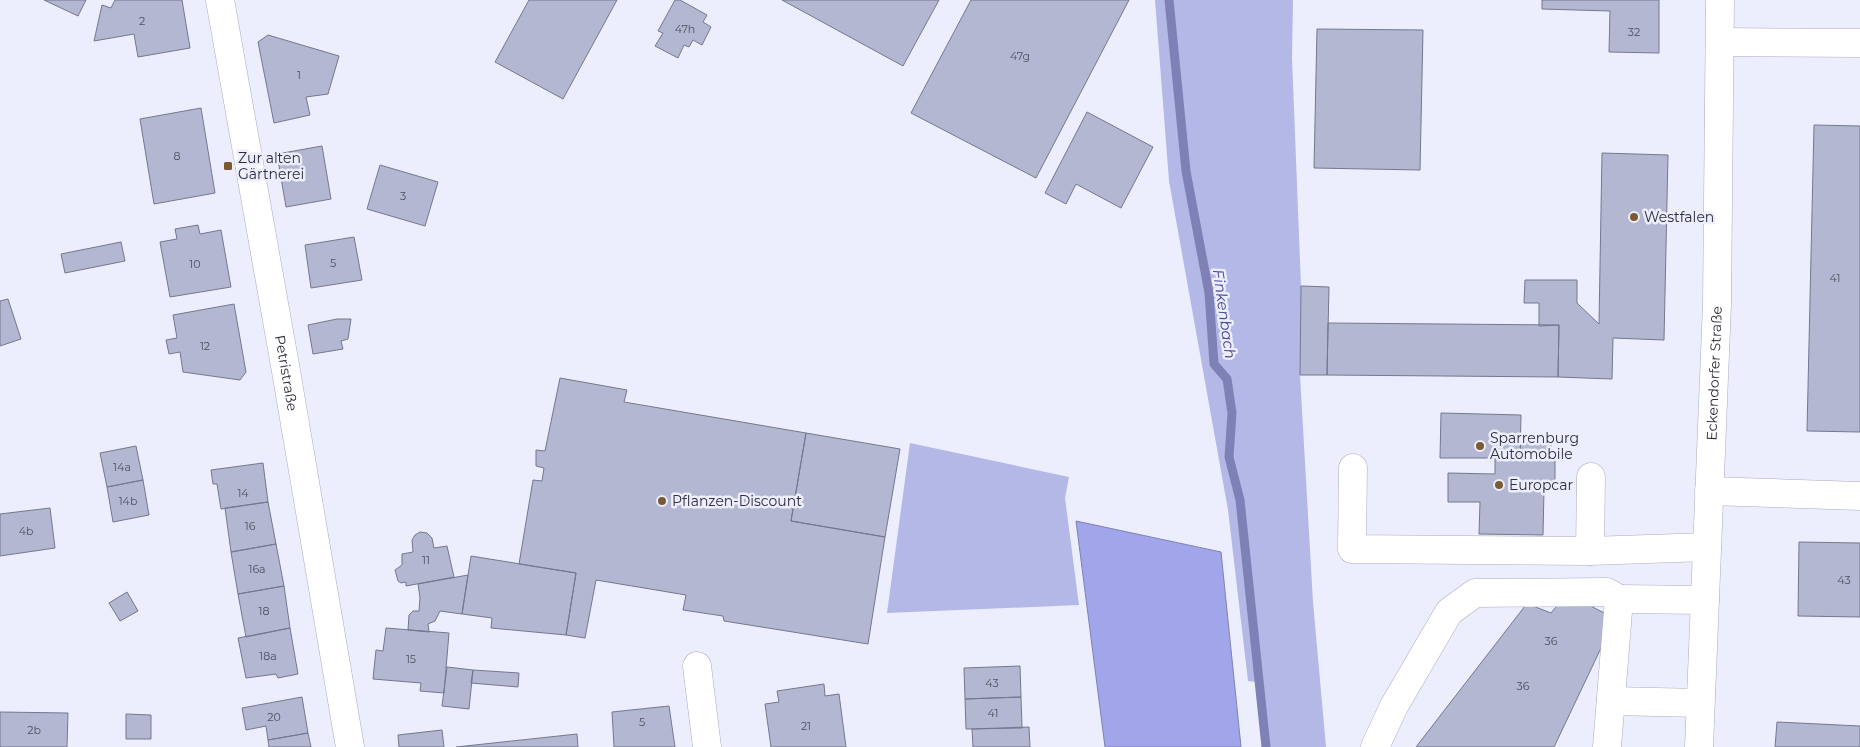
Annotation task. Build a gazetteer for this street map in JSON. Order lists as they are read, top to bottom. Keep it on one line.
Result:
{"streets":{"street":["Petristraße","Eckendorfer Straße"]},"water":["Finkenbach"],"places":{"transit":["Zur alten Gärtnerei"],"other":["Westfalen","Sparrenburg Automobile","Europcar","Pflanzen-Discount"]},"house_numbers":["2","47h","32","47g","1","8","3","5","10","41","12","14a","14","14b","16","4b","11","16a","43","18","36","18a","15","43","36","41","20","5","21","2b"]}
